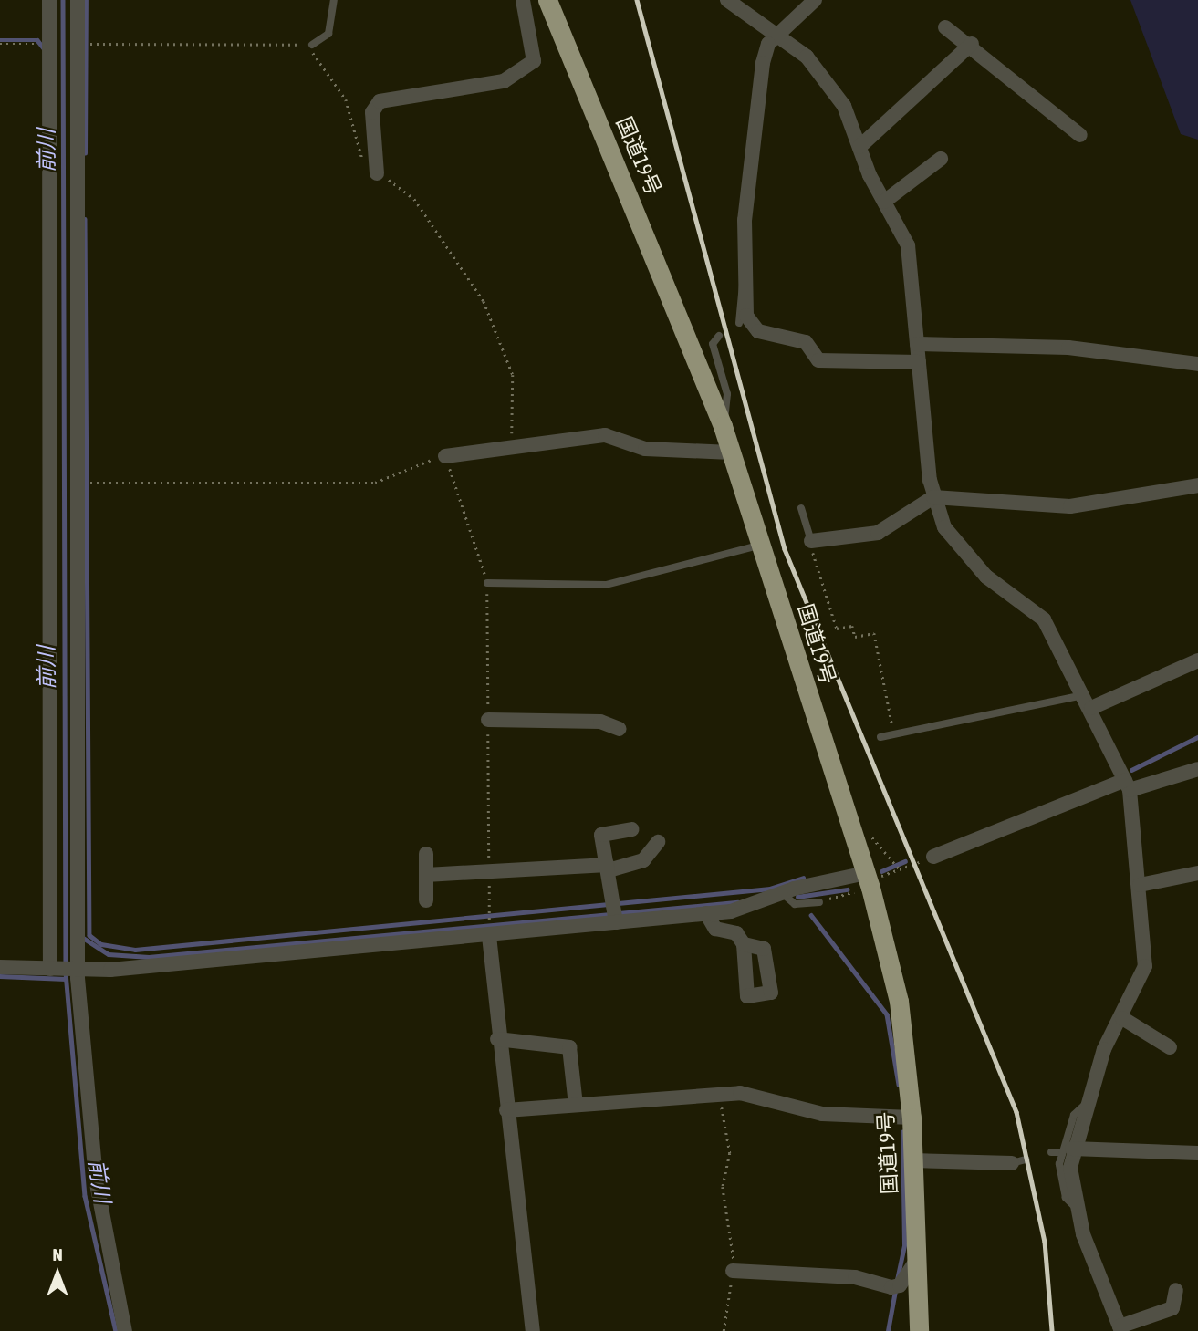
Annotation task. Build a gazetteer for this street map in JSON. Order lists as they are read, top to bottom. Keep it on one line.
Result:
{"streets":{"highway":["国道19号"]},"water":["前川"],"north":"top"}
